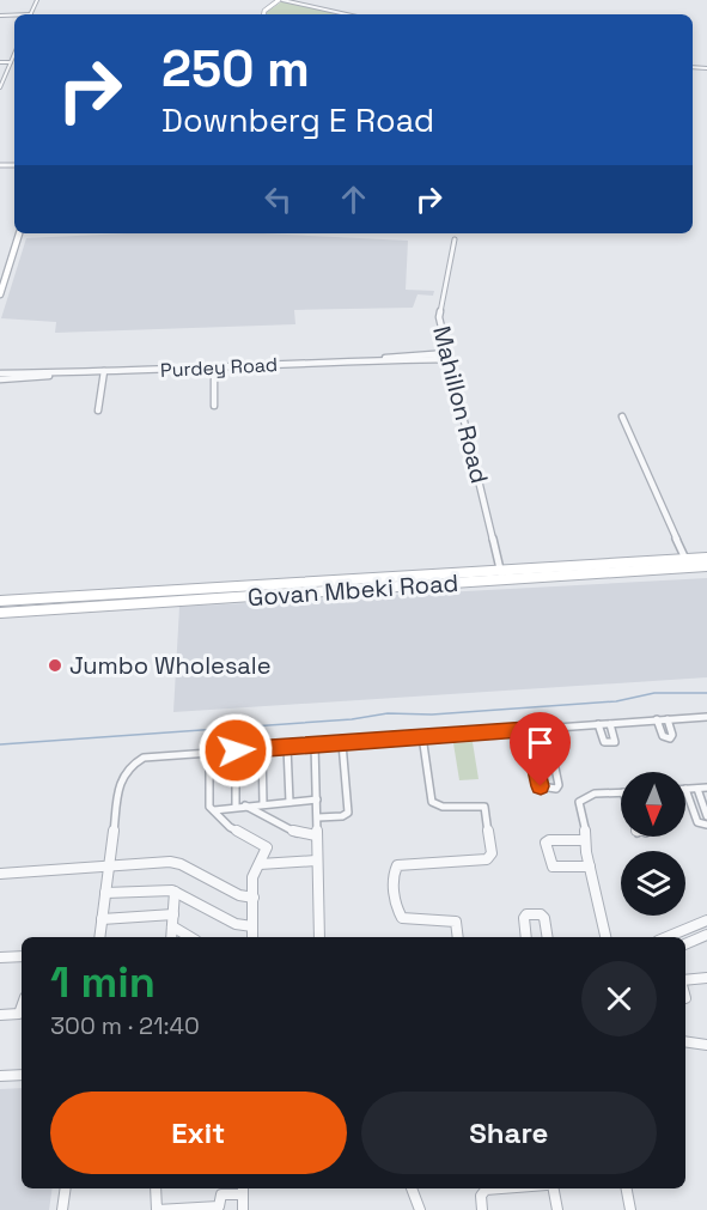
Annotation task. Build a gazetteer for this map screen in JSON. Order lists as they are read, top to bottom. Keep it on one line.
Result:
{"streets":{"main road":["Govan Mbeki Road"],"street":["Purdey Road","Mahillon Road"]},"crossings":[["Purdey Road","Mahillon Road"],["Mahillon Road","Govan Mbeki Road"]],"places":["Jumbo Wholesale"],"north":"bottom","page":{"turn":["250 m","Downberg E Road"],"heading":["1 min","300 m · 21:40"],"buttons":["Exit","Share"]}}
